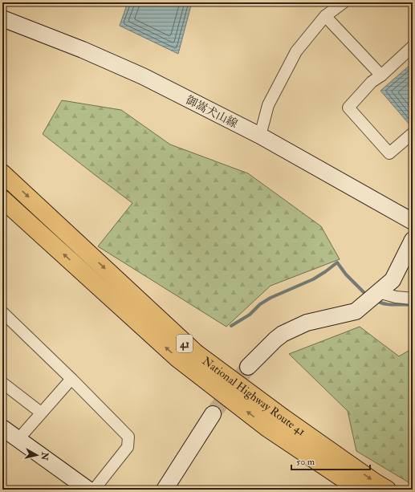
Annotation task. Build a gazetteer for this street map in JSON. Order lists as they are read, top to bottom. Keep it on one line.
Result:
{"streets":{"highway":["41","National Highway Route 41"],"main road":["御嵩犬山線"]},"scale_bar":"50 m","north":"right"}
